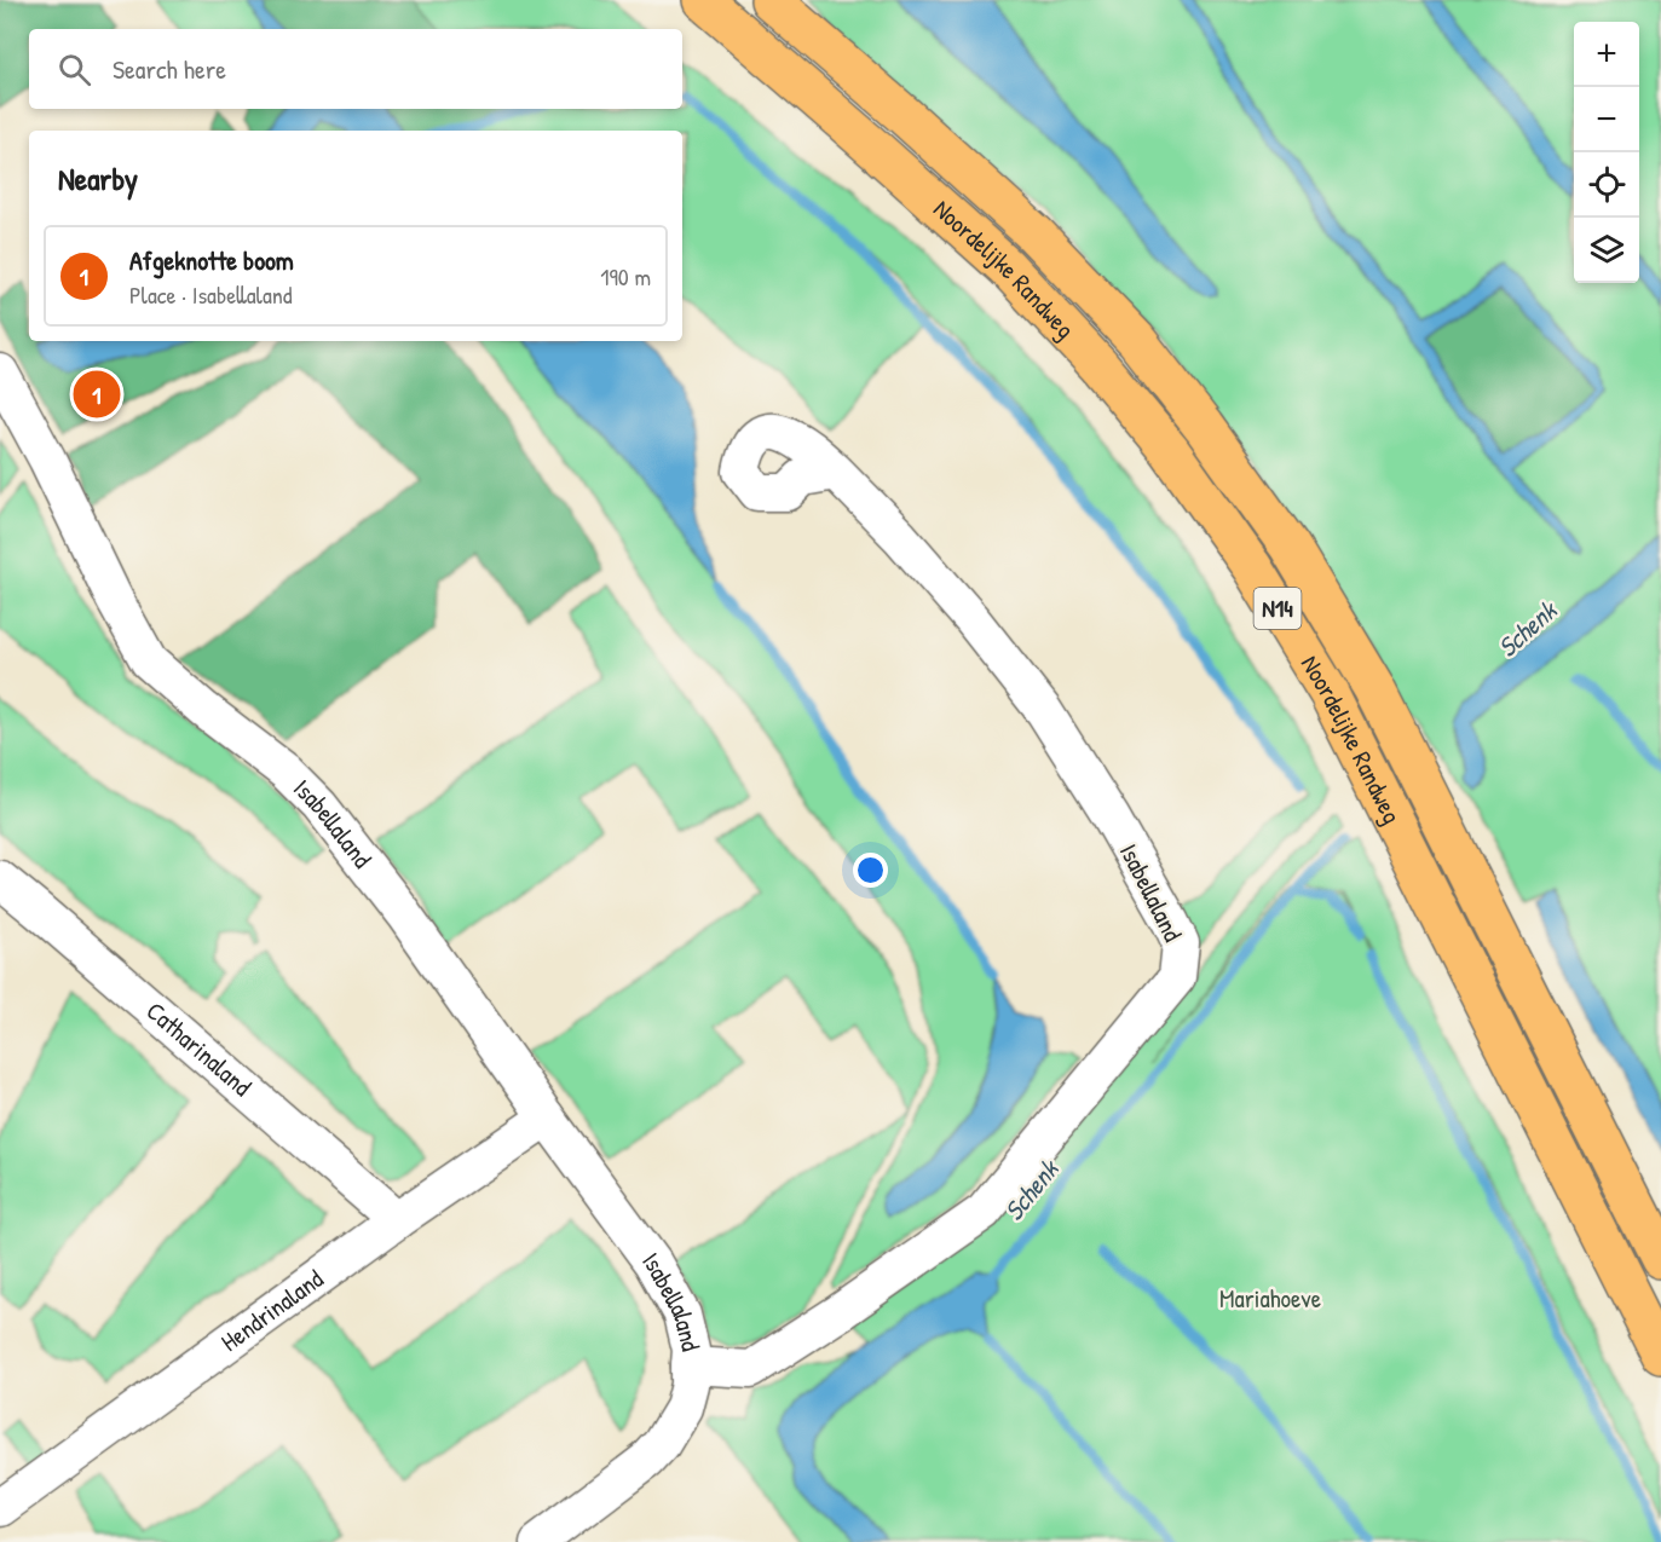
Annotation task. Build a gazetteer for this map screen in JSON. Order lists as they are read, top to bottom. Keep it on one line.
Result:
{"streets":{"main road":["Noordelijke Randweg","N14"],"street":["Isabellaland","Catharinaland","Hendrinaland"]},"crossings":[["Isabellaland","Hendrinaland"],["Catharinaland","Hendrinaland"]],"water":["Schenk"],"parks":["Mariahoeve"],"page":{"map_buttons":["+","−"],"search":"Search here","heading":"Nearby","list":[{"mark":"1","name":"Afgeknotte boom","note":"Place · Isabellaland","value":"190 m"}],"pins":"1"}}
